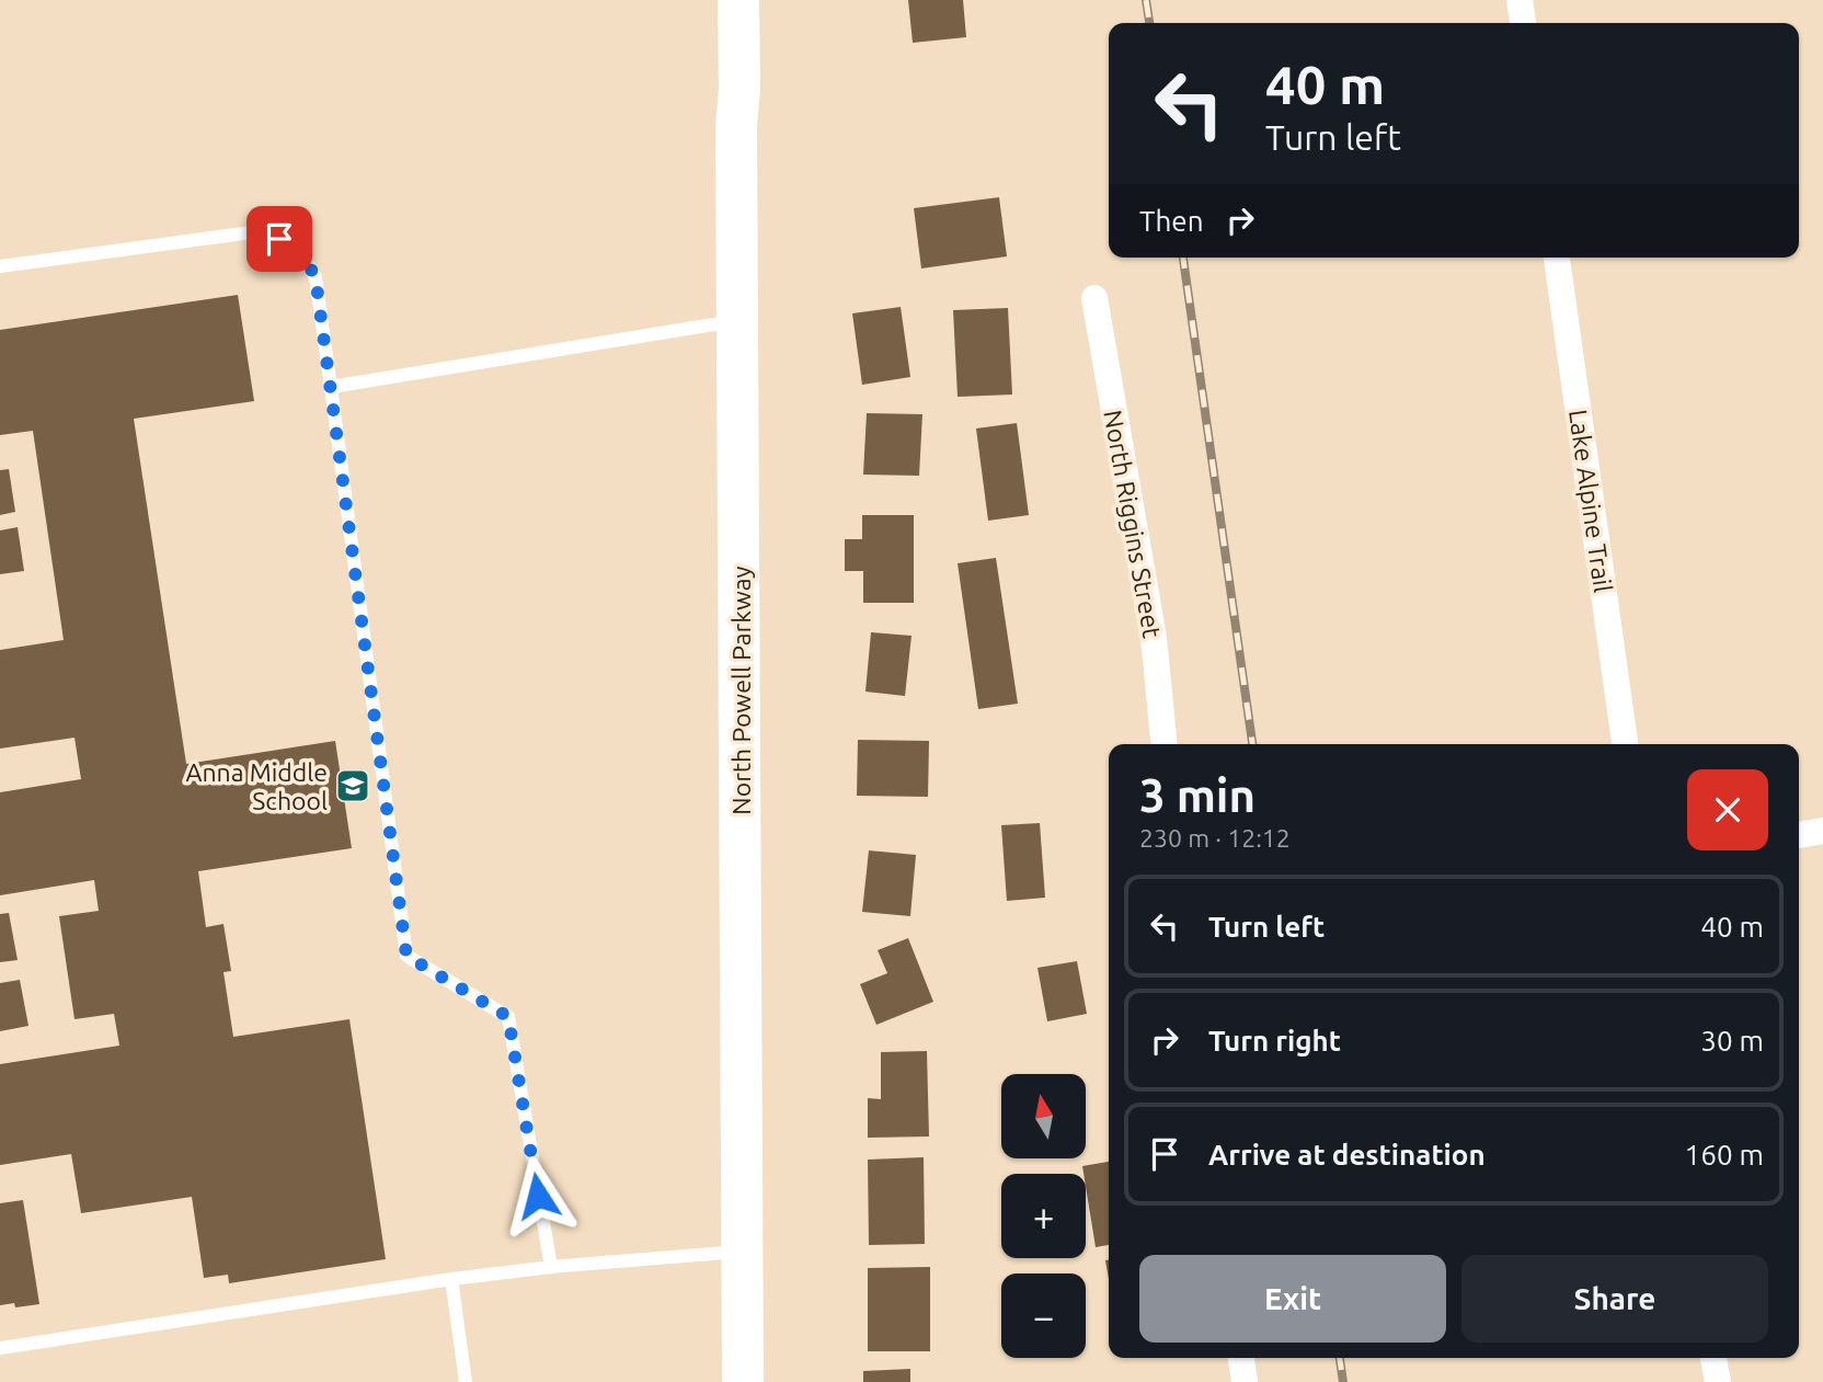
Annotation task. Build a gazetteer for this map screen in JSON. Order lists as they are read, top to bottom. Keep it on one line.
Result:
{"streets":{"main road":["North Powell Parkway"],"street":["Lake Alpine Trail","North Riggins Street"]},"places":{"school or university":["Anna Middle School"]},"north":"top","page":{"turn":["40 m","Turn left"],"then":"Then","heading":["3 min","230 m · 12:12"],"list":[{"name":"Turn left","value":"40 m"},{"name":"Turn right","value":"30 m"},{"name":"Arrive at destination","value":"160 m"}],"map_buttons":["+","−"],"buttons":["Exit","Share"]}}
